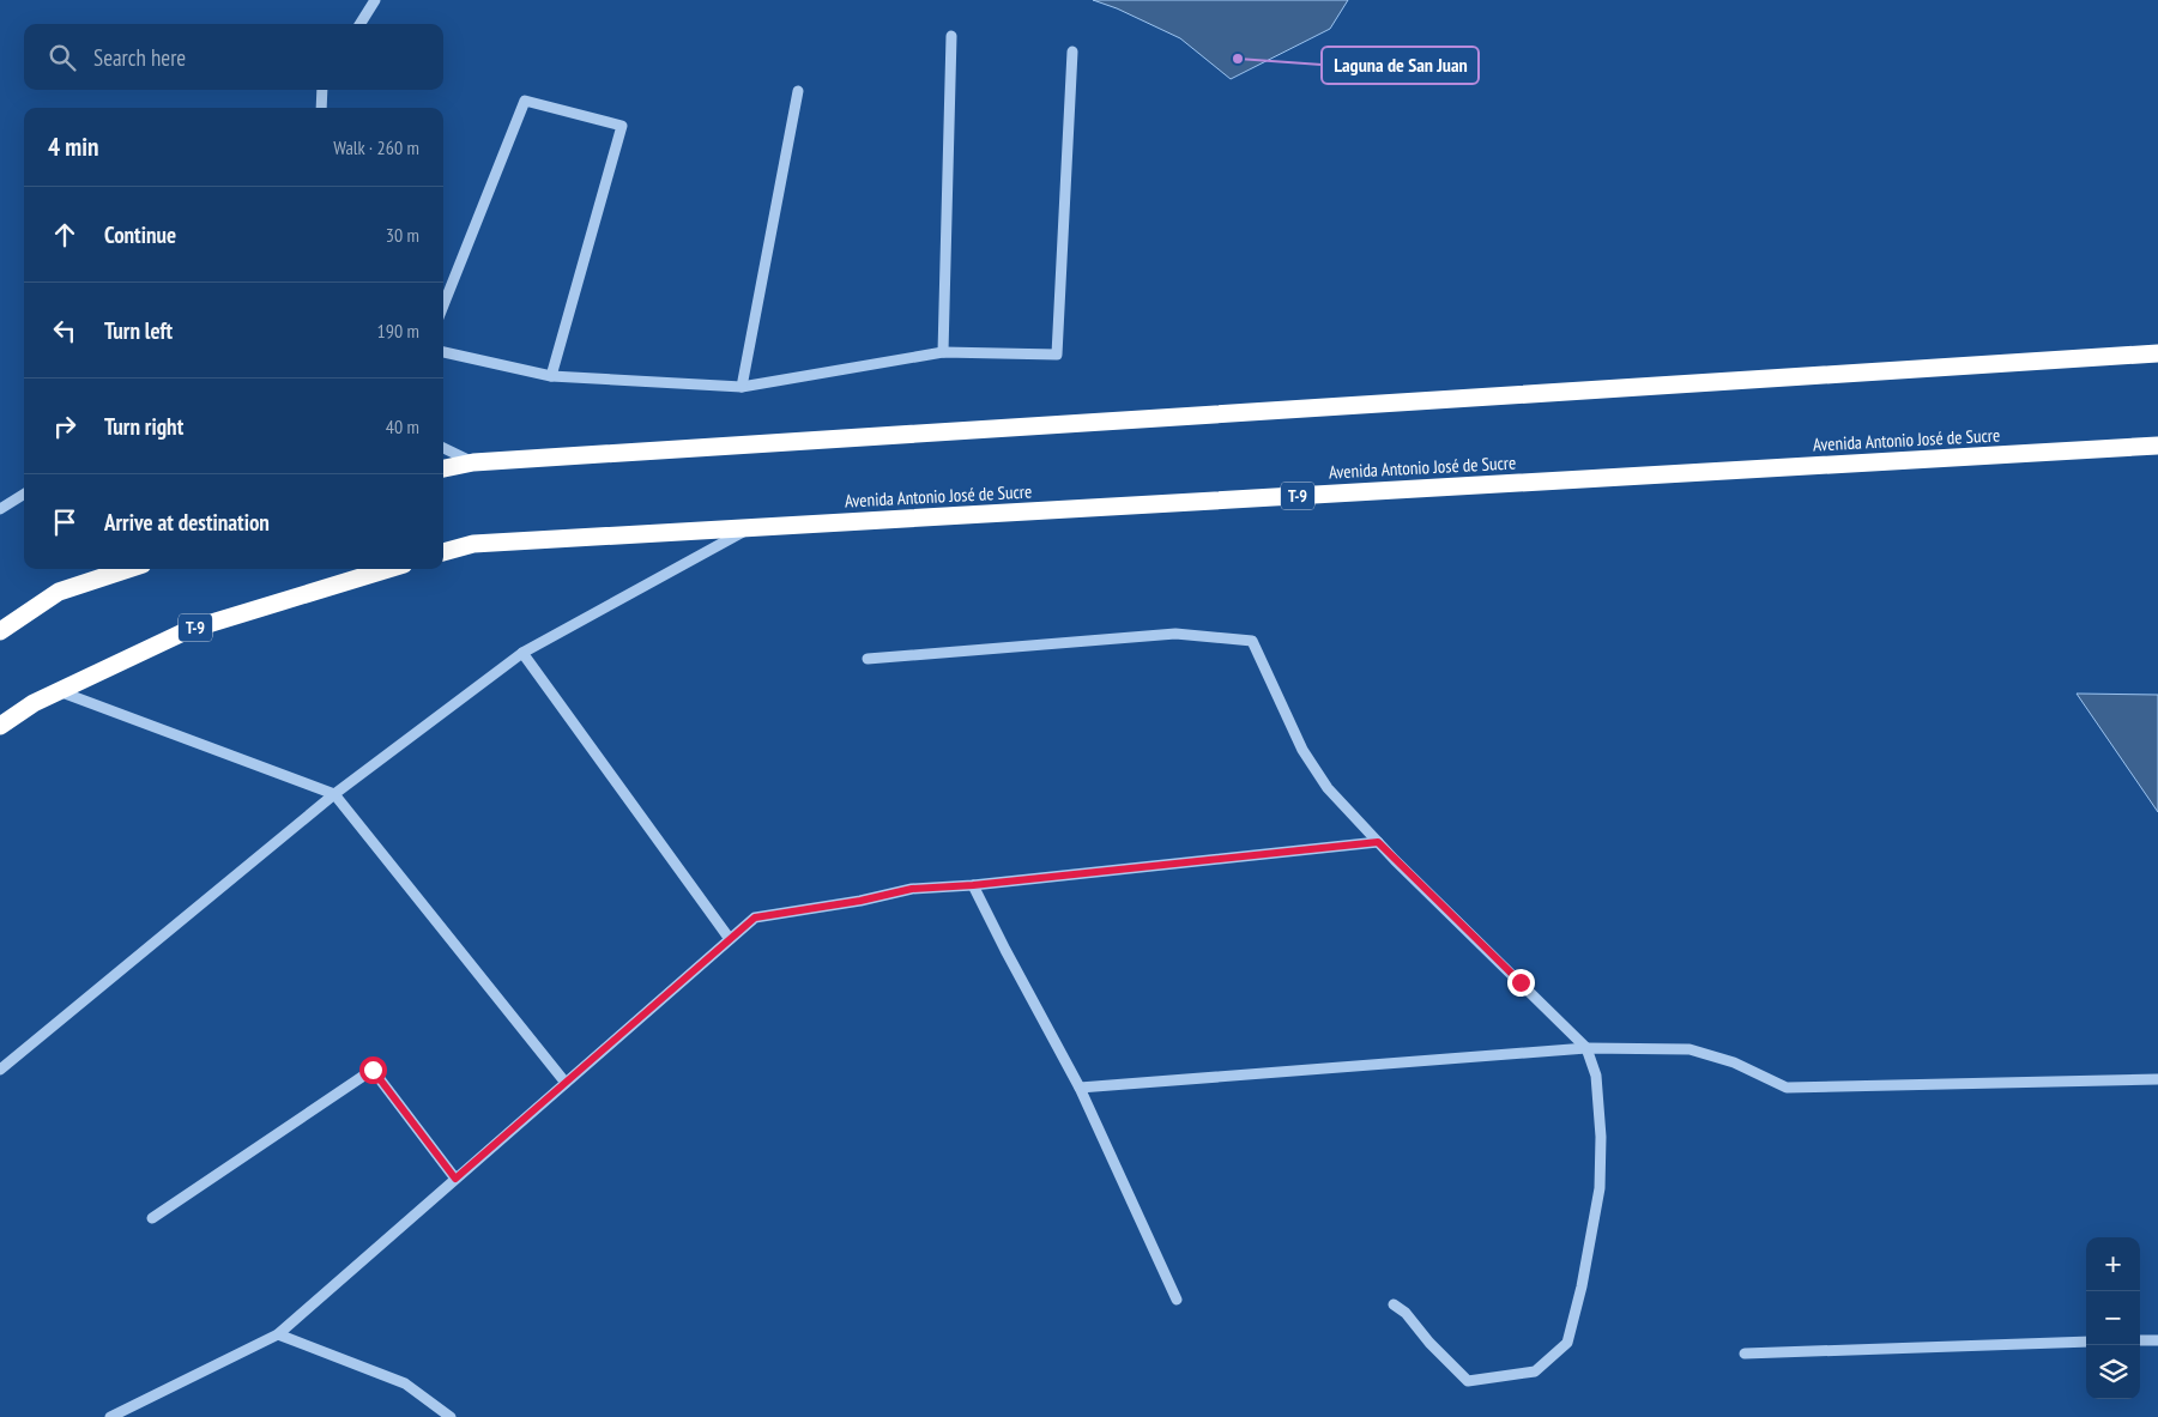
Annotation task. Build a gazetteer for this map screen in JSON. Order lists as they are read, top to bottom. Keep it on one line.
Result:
{"streets":{"highway":["Avenida Antonio José de Sucre","T-9"]},"places":["Laguna de San Juan"],"page":{"search":"Search here","heading":["4 min","Walk · 260 m"],"list":[["Continue","30 m"],["Turn left","190 m"],["Turn right","40 m"],"Arrive at destination"],"map_buttons":["+","−"]}}
